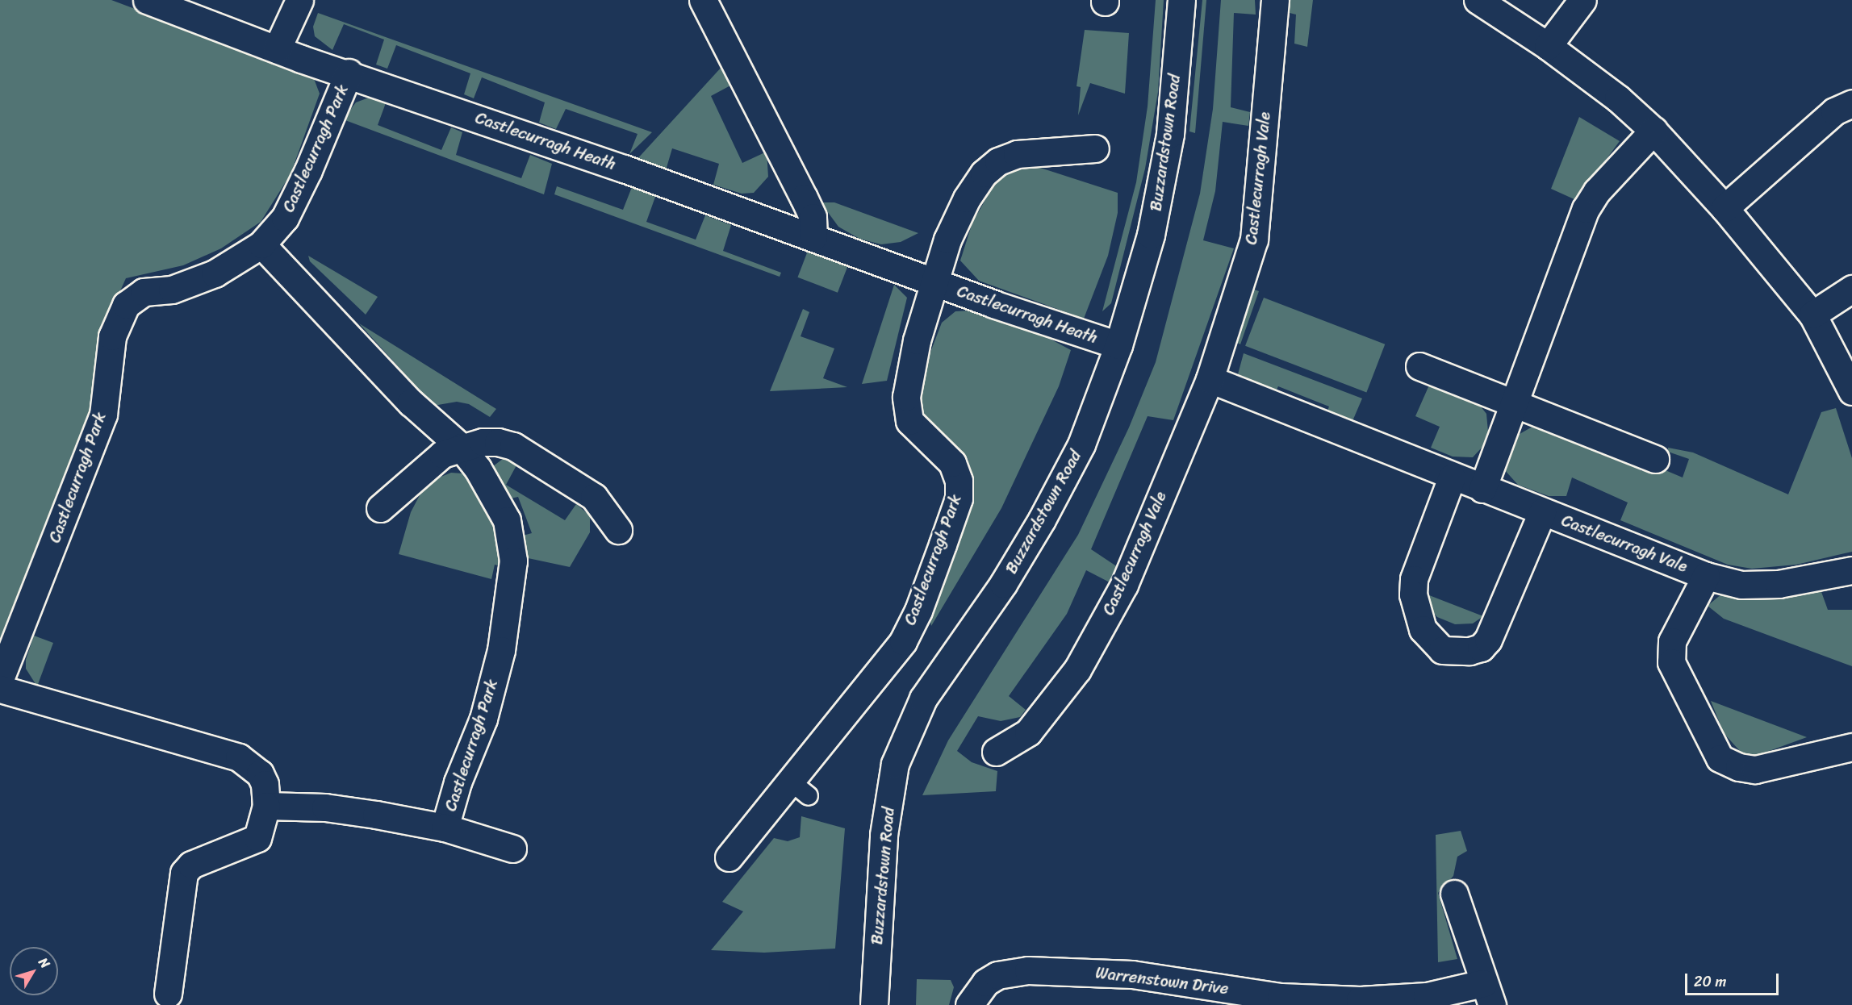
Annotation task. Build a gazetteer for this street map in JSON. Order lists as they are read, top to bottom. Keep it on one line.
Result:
{"streets":{"street":["Castlecurragh Heath","Buzzardstown Road","Castlecurragh Park","Castlecurragh Vale","Warrenstown Drive"]},"crossings":[["Castlecurragh Heath","Buzzardstown Road"],["Castlecurragh Heath","Castlecurragh Park"]],"scale_bar":"20 m","north":"top right"}
